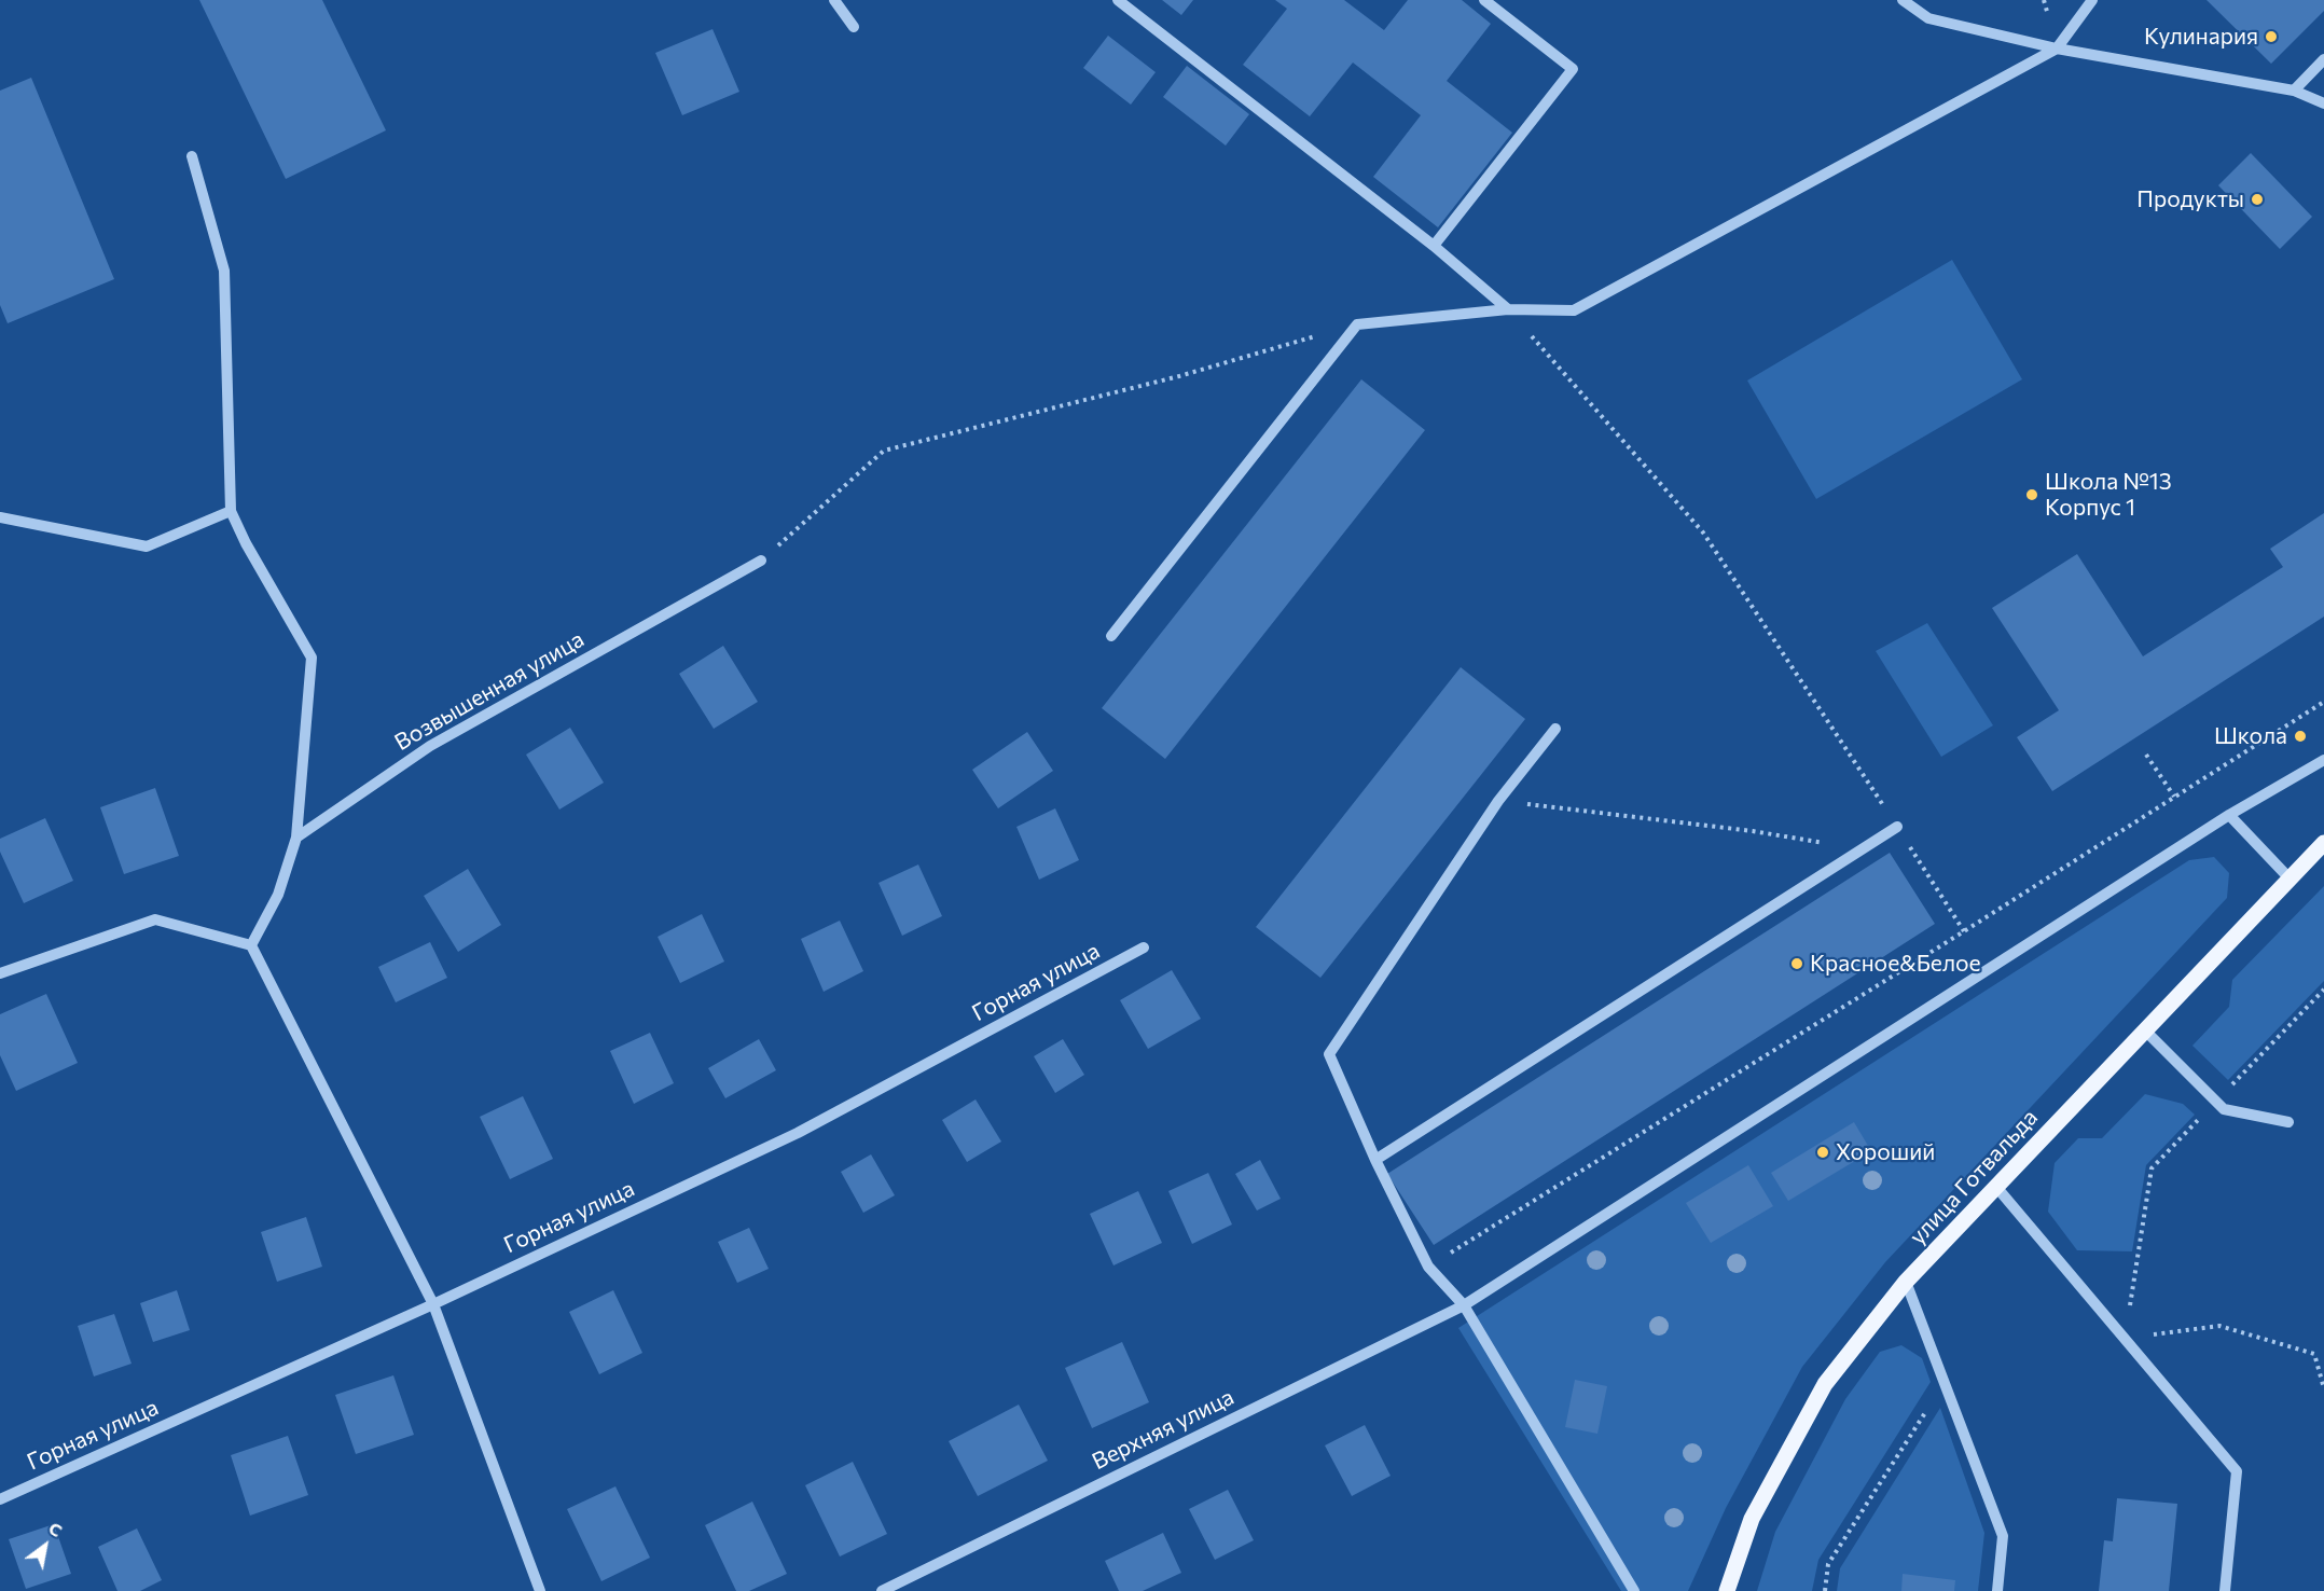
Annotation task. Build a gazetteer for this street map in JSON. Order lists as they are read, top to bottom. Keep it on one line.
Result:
{"streets":{"main road":["улица Готвальда"],"street":["Возвышенная улица","Горная улица","Верхняя улица"]},"places":["Кулинария","Продукты","Школа №13 Корпус 1","Школа","Красное&Белое","Хороший"],"north":"top right"}
